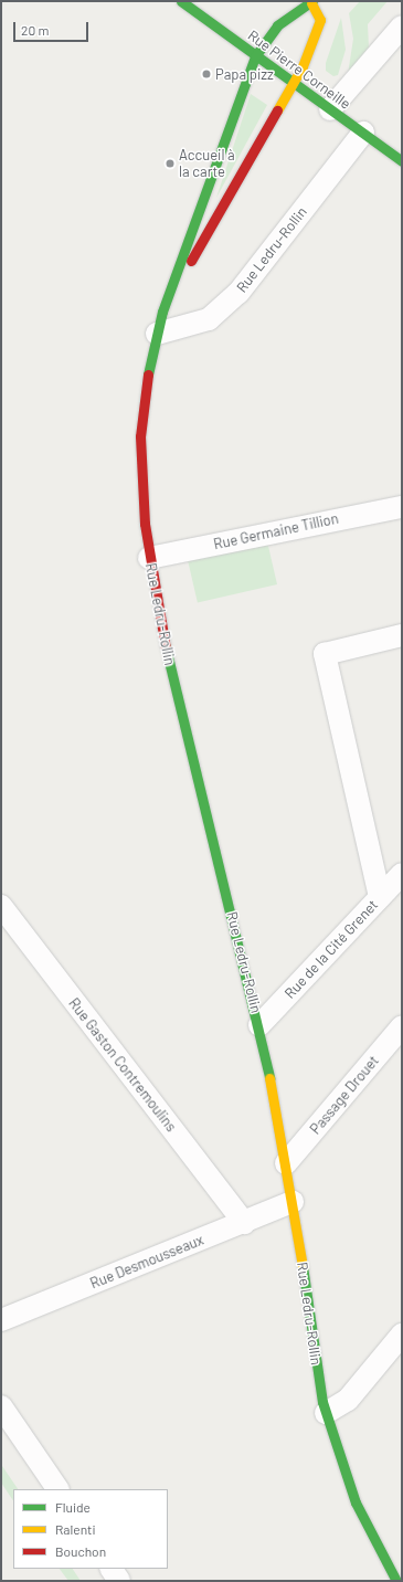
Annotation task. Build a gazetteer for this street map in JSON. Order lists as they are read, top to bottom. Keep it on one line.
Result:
{"streets":{"street":["Rue Pierre Corneille","Rue Ledru-Rollin","Rue Germaine Tillion","Rue de la Cité Grenet","Rue Gaston Contremoulins","Passage Drouet","Rue Desmousseaux"]},"crossings":[["Rue Pierre Corneille","Rue Ledru-Rollin"],["Rue Ledru-Rollin","Rue Germaine Tillion"],["Rue Ledru-Rollin","Rue de la Cité Grenet"],["Rue Ledru-Rollin","Passage Drouet"],["Rue Ledru-Rollin","Rue Desmousseaux"],["Rue Gaston Contremoulins","Rue Desmousseaux"]],"places":["Papa pizz","Accueil à la carte"],"legend":["Fluide","Ralenti","Bouchon"],"scale_bar":"20 m"}
